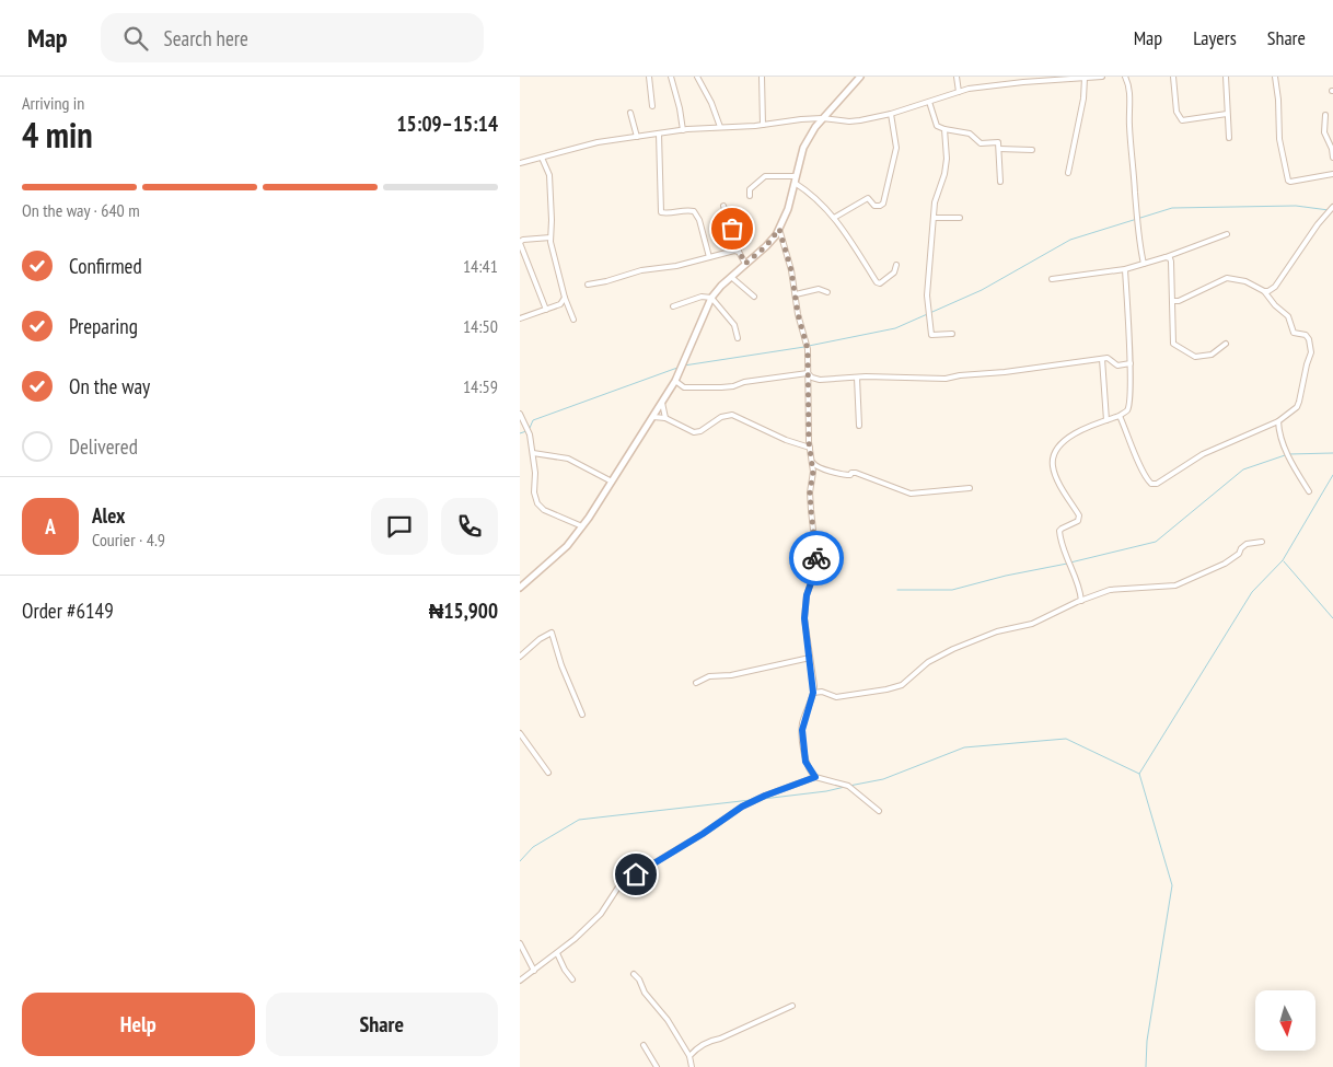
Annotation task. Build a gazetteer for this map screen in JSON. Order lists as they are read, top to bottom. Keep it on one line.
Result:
{"north":"bottom","page":{"header":"Map","search":"Search here","nav":["Map","Layers","Share"],"heading":["4 min","Arriving in","15:09–15:14"],"panel":["Alex","Courier · 4.9","Order #6149","₦15,900"],"bar":"On the way · 640 m","list":[["Confirmed","14:41"],["Preparing","14:50"],["On the way","14:59"],"Delivered"],"round":"A","buttons":["Help","Share"]}}
